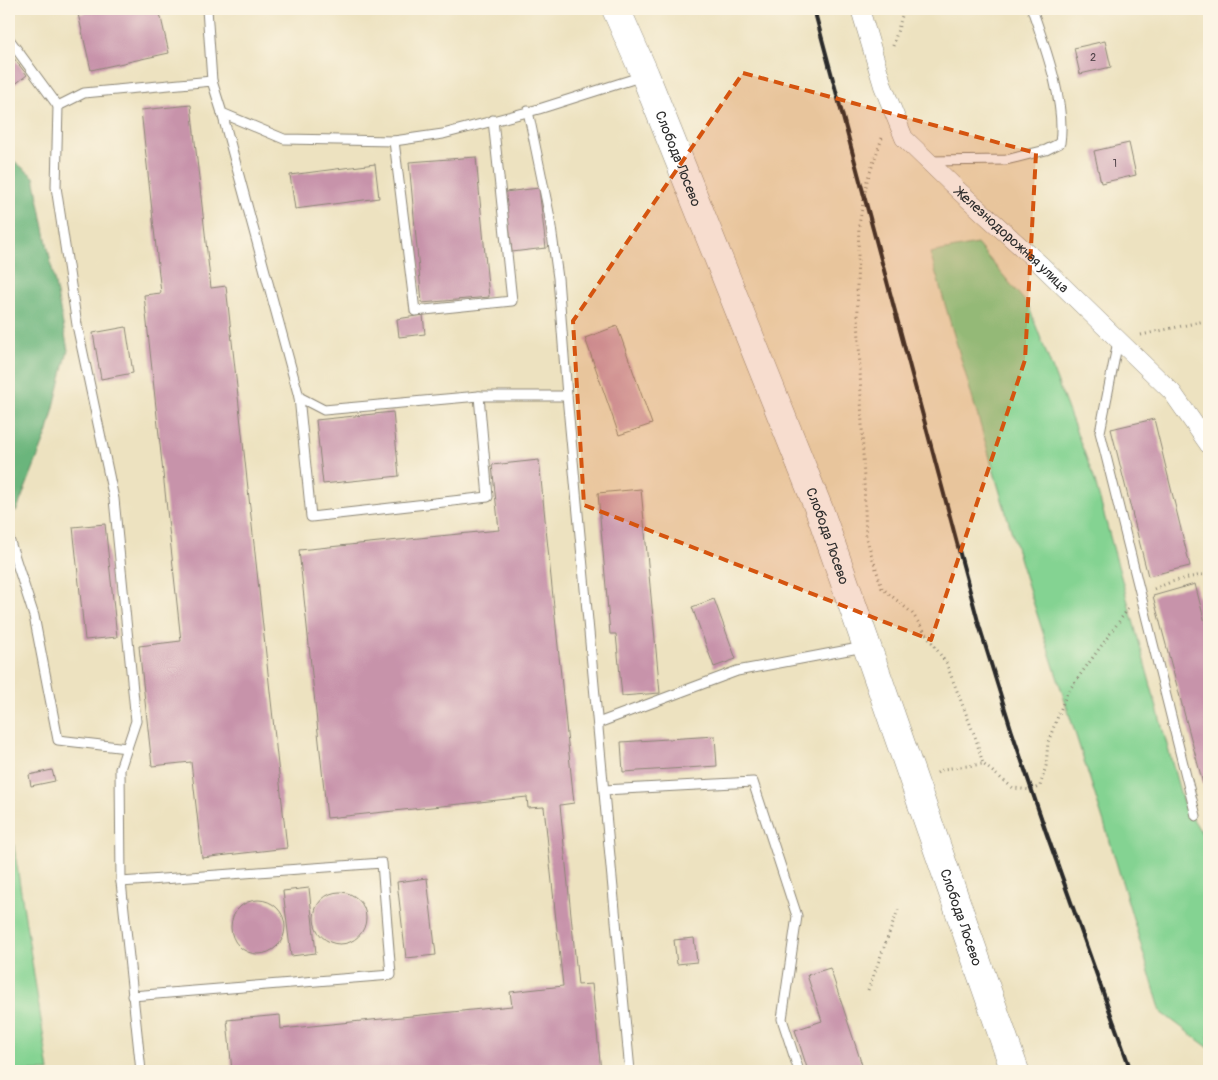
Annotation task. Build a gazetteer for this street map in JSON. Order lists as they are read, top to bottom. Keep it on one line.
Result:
{"streets":{"main road":["Слобода Лосево"],"street":["Железнодорожная улица"]},"house_numbers":["2","1"]}
